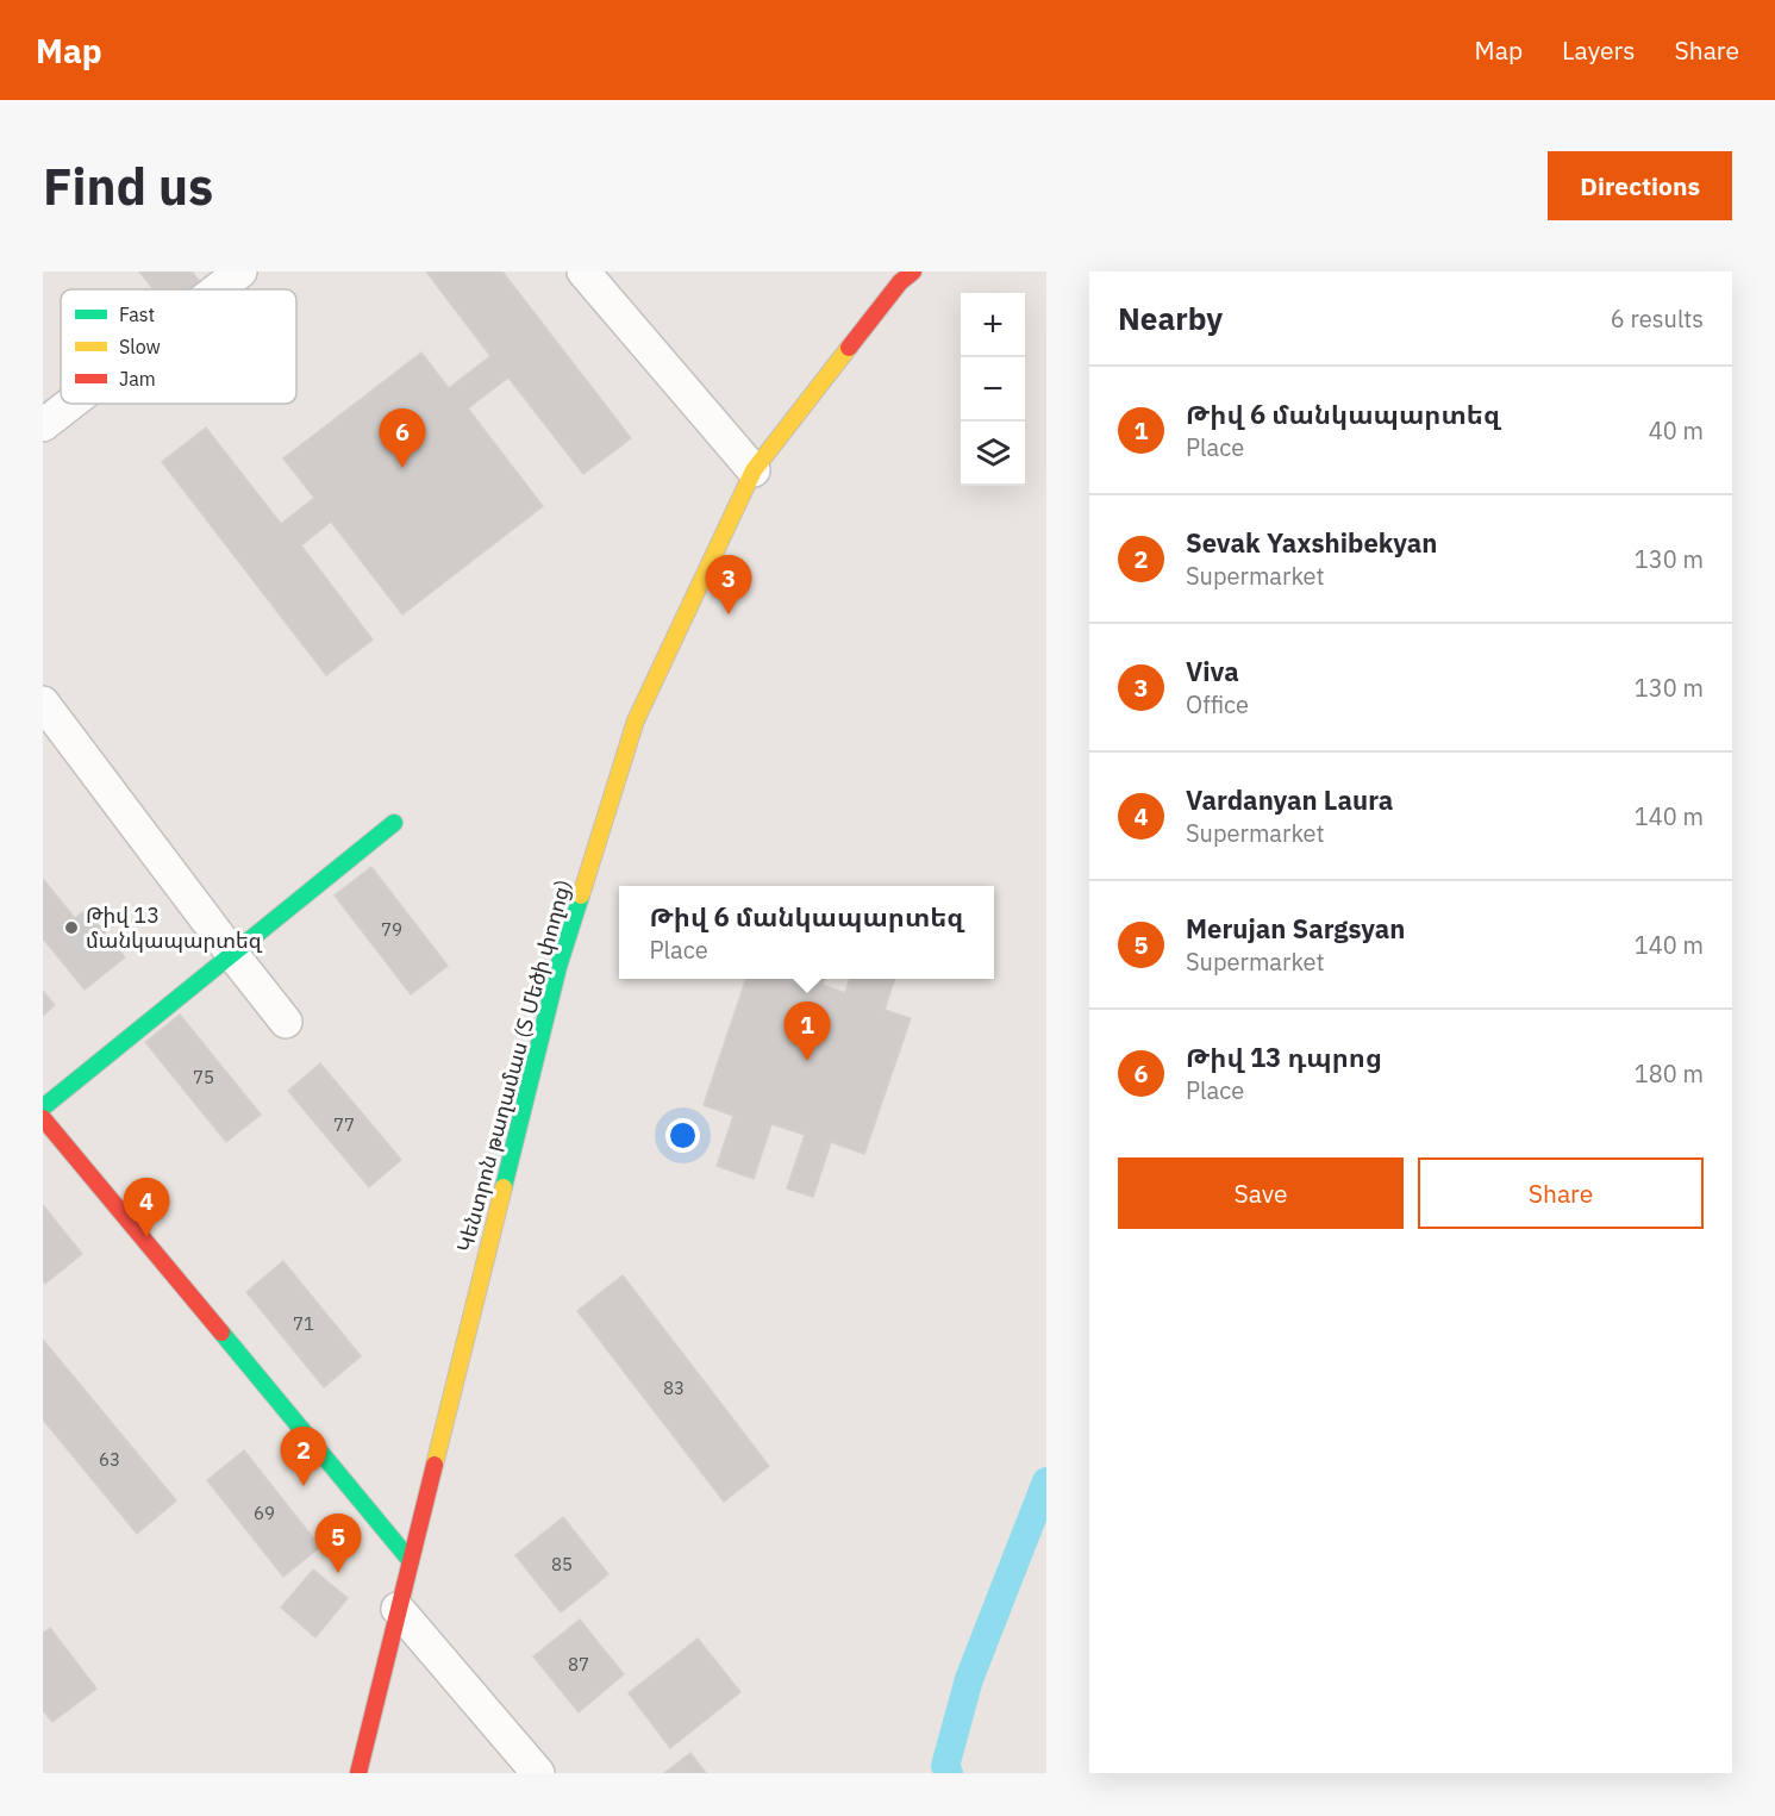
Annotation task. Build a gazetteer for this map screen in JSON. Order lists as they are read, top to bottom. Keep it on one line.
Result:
{"streets":{"street":["Կենտրոն թաղամաս (Տ Մեծի փողոց)"]},"places":["Թիվ 13 մանկապարտեզ"],"house_numbers":["79","75","77","71","83","63","69","85","87"],"legend":["Fast","Slow","Jam"],"page":{"header":"Map","nav":["Map","Layers","Share"],"buttons":["Directions",["Save","Share"]],"title":"Find us","heading":["Nearby","6 results"],"map_buttons":["+","−"],"list":[{"mark":"1","name":"Թիվ 6 մանկապարտեզ","note":"Place","value":"40 m"},{"mark":"2","name":"Sevak Yaxshibekyan","note":"Supermarket","value":"130 m"},{"mark":"3","name":"Viva","note":"Office","value":"130 m"},{"mark":"4","name":"Vardanyan Laura","note":"Supermarket","value":"140 m"},{"mark":"5","name":"Merujan Sargsyan","note":"Supermarket","value":"140 m"},{"mark":"6","name":"Թիվ 13 դպրոց","note":"Place","value":"180 m"}],"pins":["6","3","1","4","2","5"],"popup":["Թիվ 6 մանկապարտեզ","Place"]}}
